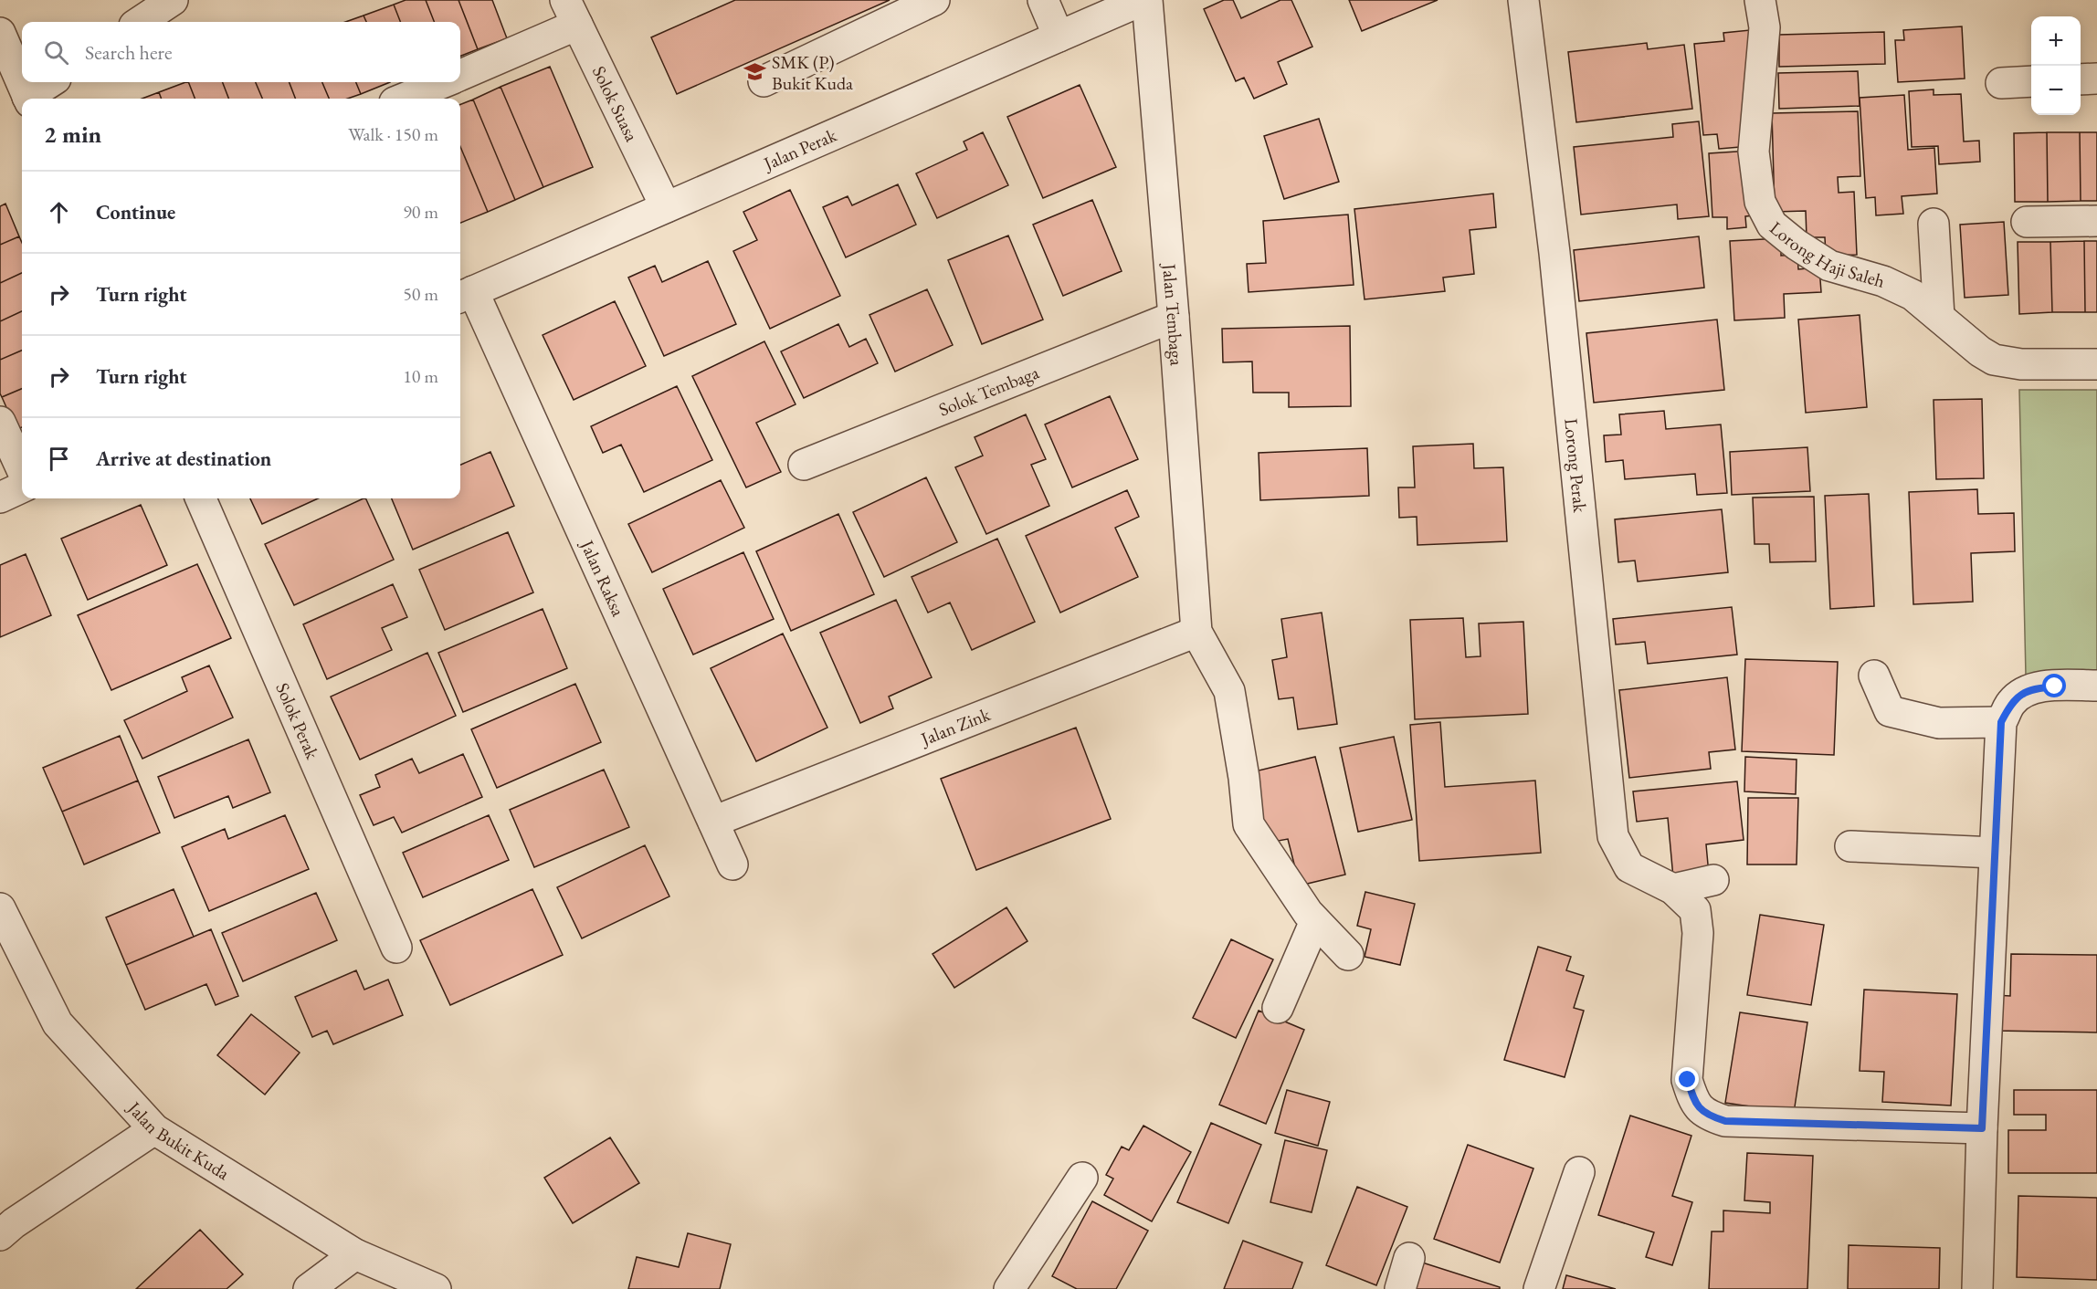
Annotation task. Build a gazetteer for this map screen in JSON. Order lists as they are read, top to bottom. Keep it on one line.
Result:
{"streets":{"street":["Solok Suasa","Jalan Perak","Lorong Haji Saleh","Jalan Tembaga","Solok Tembaga","Lorong Perak","Jalan Raksa","Solok Perak","Jalan Zink","Jalan Bukit Kuda"]},"crossings":[["Solok Suasa","Jalan Perak"],["Jalan Perak","Jalan Raksa"],["Jalan Tembaga","Solok Tembaga"],["Jalan Tembaga","Jalan Zink"],["Jalan Raksa","Jalan Zink"]],"places":{"school or university":["SMK (P) Bukit Kuda"]},"page":{"map_buttons":["+","−"],"search":"Search here","heading":["2 min","Walk · 150 m"],"list":[["Continue","90 m"],["Turn right","50 m"],["Turn right","10 m"],"Arrive at destination"]}}
